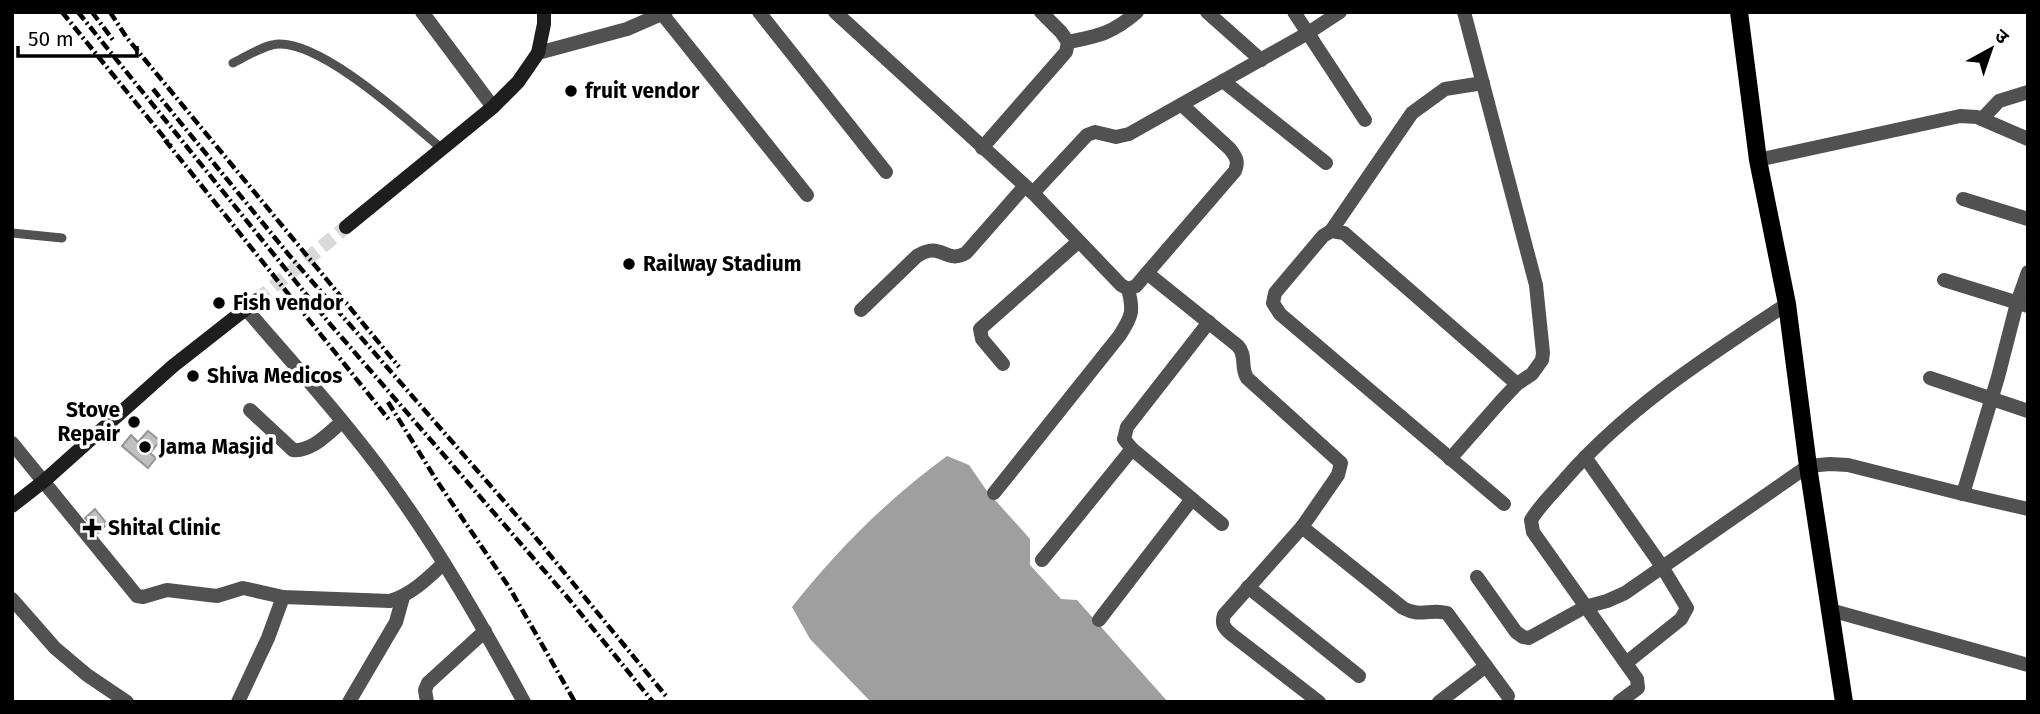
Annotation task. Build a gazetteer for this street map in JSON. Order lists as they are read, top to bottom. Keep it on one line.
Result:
{"places":{"other":["fruit vendor","Railway Stadium","Fish vendor","Shiva Medicos","Stove Repair","Jama Masjid"],"health":["Shital Clinic"]},"scale_bar":"50 m","north":"top right"}
